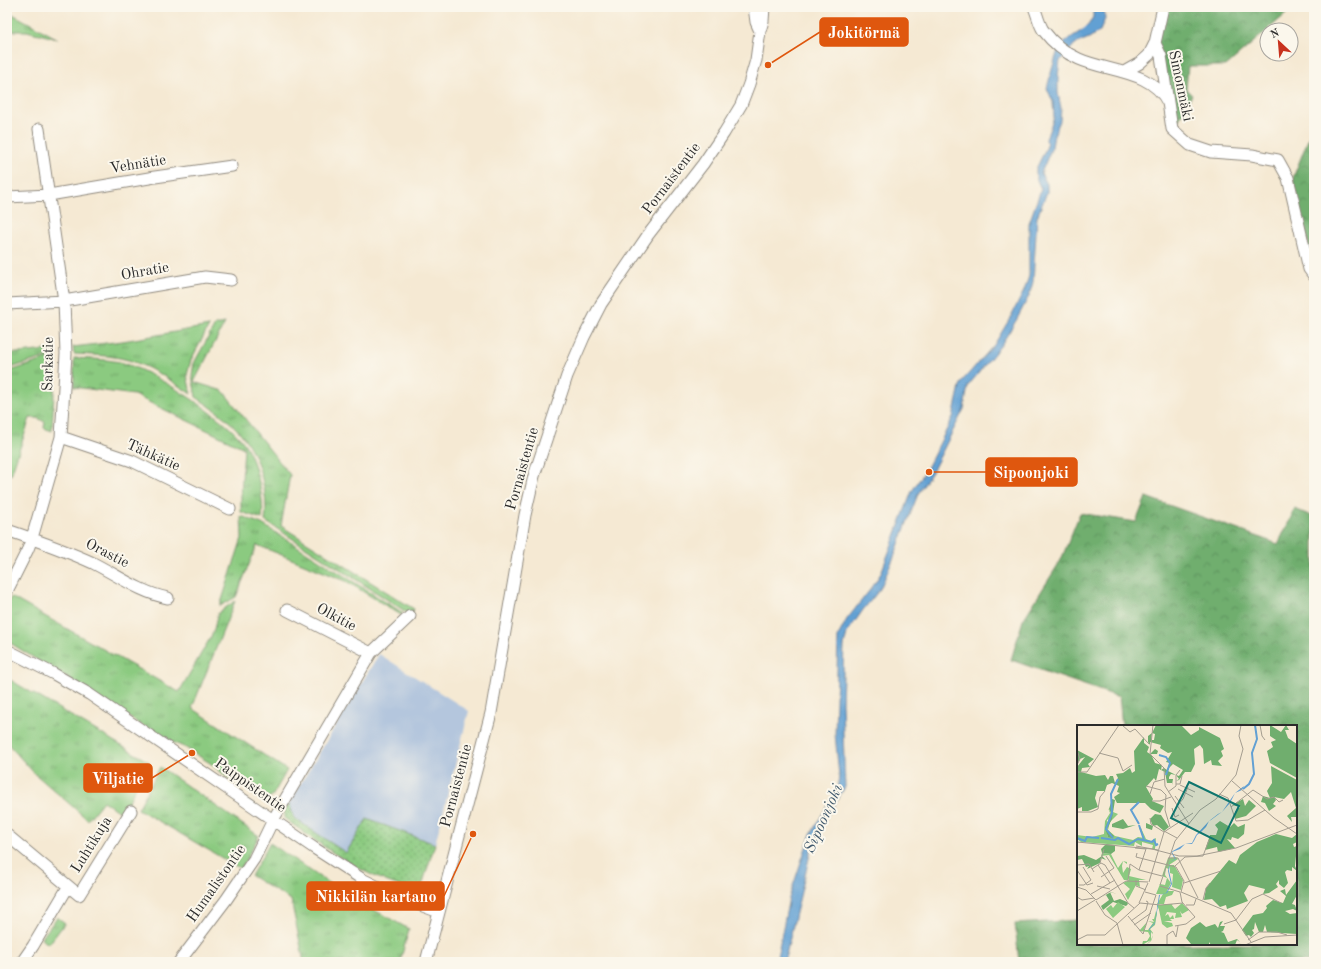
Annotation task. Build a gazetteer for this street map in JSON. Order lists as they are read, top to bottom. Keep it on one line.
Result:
{"streets":{"street":["Simonmäki","Vehnätie","Pornaistentie","Ohratie","Sarkatie","Tähkätie","Orastie","Olkitie","Paippistentie","Luhtikuja","Humalistontie"]},"crossings":[["Vehnätie","Sarkatie"],["Pornaistentie","Paippistentie"],["Ohratie","Sarkatie"],["Sarkatie","Tähkätie"],["Sarkatie","Orastie"],["Olkitie","Humalistontie"],["Paippistentie","Humalistontie"]],"water":["Sipoonjoki"],"places":["Jokitörmä","Sipoonjoki","Viljatie","Nikkilän kartano"],"north":"top left"}
